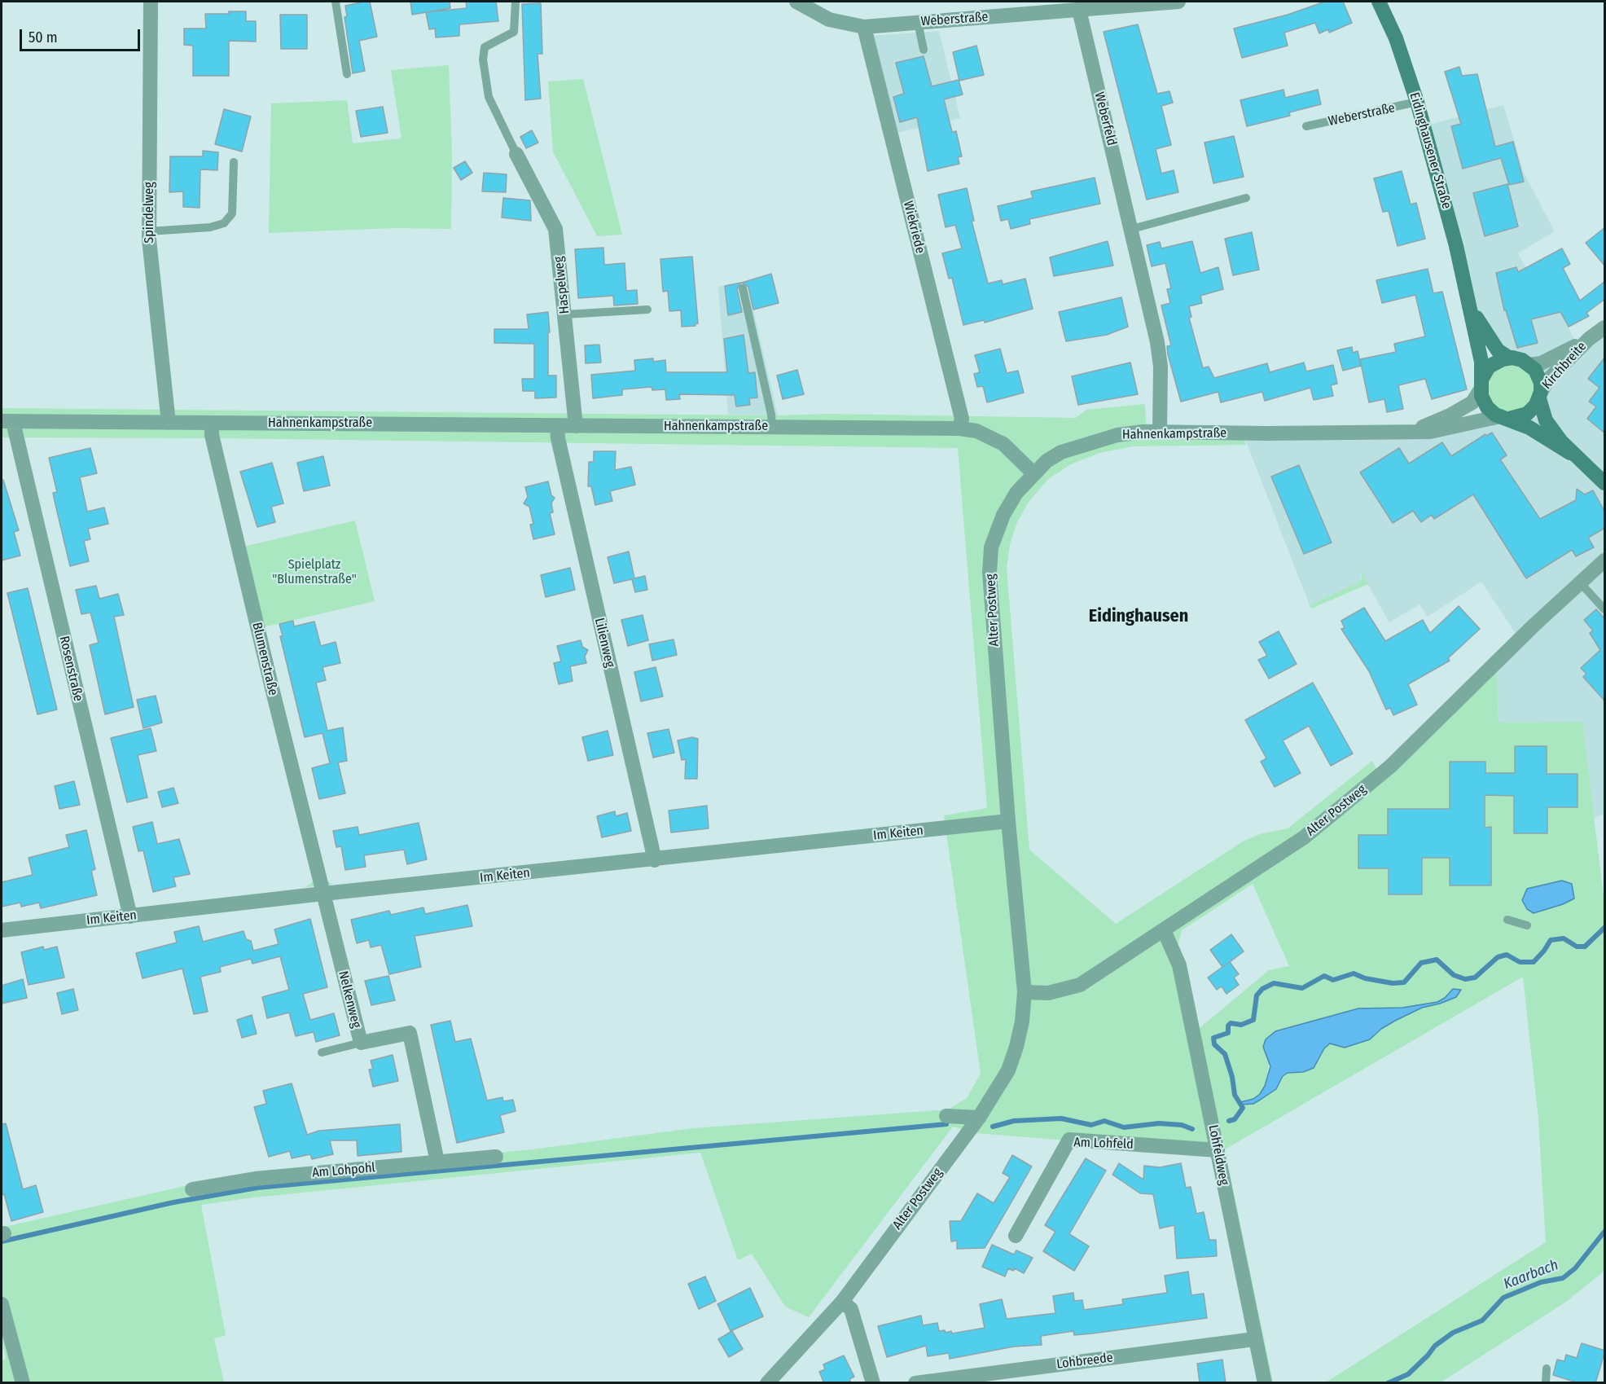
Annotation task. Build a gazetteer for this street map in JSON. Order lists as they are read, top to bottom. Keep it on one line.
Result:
{"streets":{"main road":["Eidinghausener Straße"],"street":["Weberstraße","Weberfeld","Spindelweg","Wiekriede","Haspelweg","Kirchbreite","Hahnenkampstraße","Alter Postweg","Lilienweg","Blumenstraße","Rosenstraße","Im Keiten","Nelkenweg","Am Lohfeld","Lohfeldweg","Am Lohpohl","Lohbreede"]},"crossings":[["Weberstraße","Weberfeld"],["Weberstraße","Eidinghausener Straße"],["Weberstraße","Wiekriede"],["Weberfeld","Hahnenkampstraße"],["Eidinghausener Straße","Kirchbreite"],["Eidinghausener Straße","Hahnenkampstraße"],["Spindelweg","Hahnenkampstraße"],["Wiekriede","Hahnenkampstraße"],["Haspelweg","Hahnenkampstraße"],["Kirchbreite","Hahnenkampstraße"],["Hahnenkampstraße","Alter Postweg"],["Hahnenkampstraße","Lilienweg"],["Hahnenkampstraße","Blumenstraße"],["Hahnenkampstraße","Rosenstraße"],["Alter Postweg","Im Keiten"],["Alter Postweg","Lohfeldweg"],["Lilienweg","Im Keiten"],["Blumenstraße","Im Keiten"],["Blumenstraße","Nelkenweg"],["Rosenstraße","Im Keiten"],["Im Keiten","Nelkenweg"],["Nelkenweg","Am Lohpohl"],["Am Lohfeld","Lohfeldweg"],["Lohfeldweg","Lohbreede"]],"districts":["Eidinghausen"],"water":["Kaarbach"],"parks":["Spielplatz \"Blumenstraße\""],"scale_bar":"50 m"}
